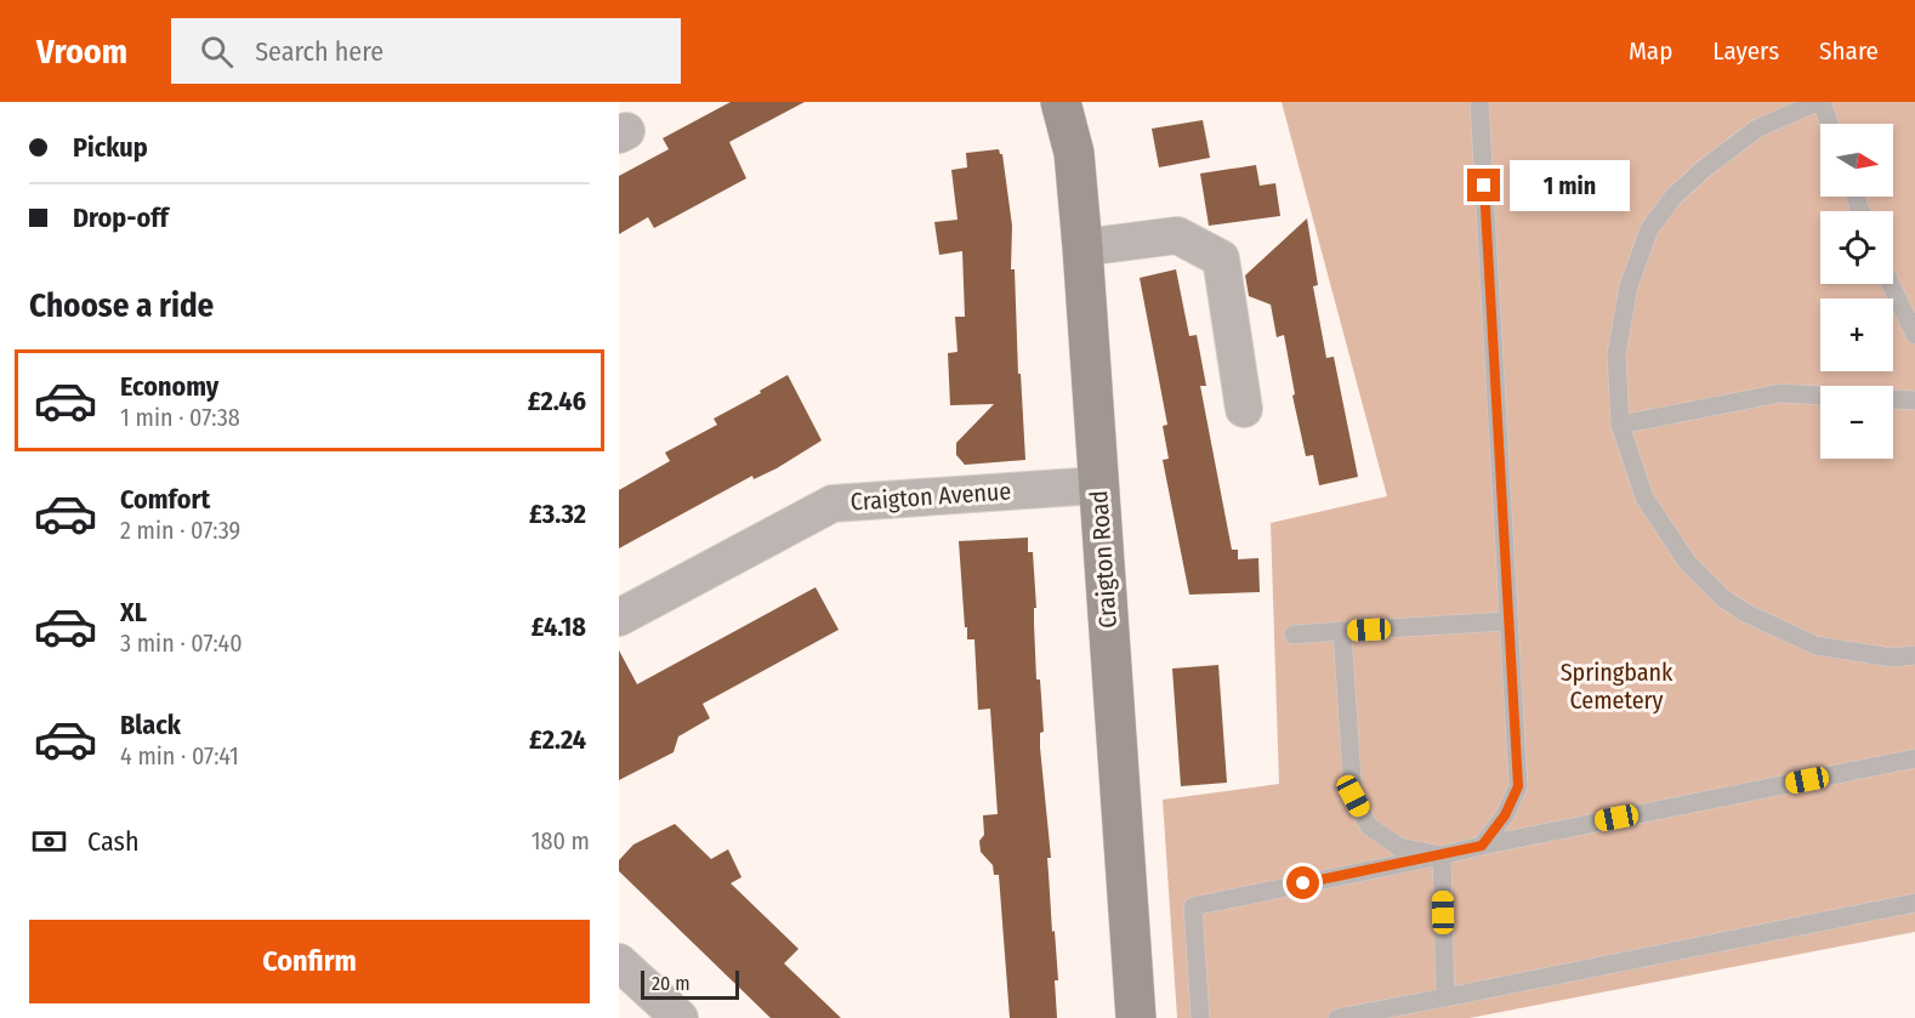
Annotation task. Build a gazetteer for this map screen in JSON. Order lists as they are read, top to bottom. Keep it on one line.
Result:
{"streets":{"street":["Craigton Avenue","Craigton Road"]},"crossings":[["Craigton Avenue","Craigton Road"]],"parks":["Springbank Cemetery"],"scale_bar":"20 m","north":"right","page":{"header":"Vroom","search":"Search here","nav":["Map","Layers","Share"],"banner":["Pickup","Drop-off"],"map_buttons":["+","−"],"bubble":"1 min","heading":"Choose a ride","list":[{"name":"Economy","note":"1 min · 07:38","value":"£2.46"},{"name":"Comfort","note":"2 min · 07:39","value":"£3.32"},{"name":"XL","note":"3 min · 07:40","value":"£4.18"},{"name":"Black","note":"4 min · 07:41","value":"£2.24"}],"pay":["Cash","180 m"],"buttons":"Confirm","scale":"20 m"}}
